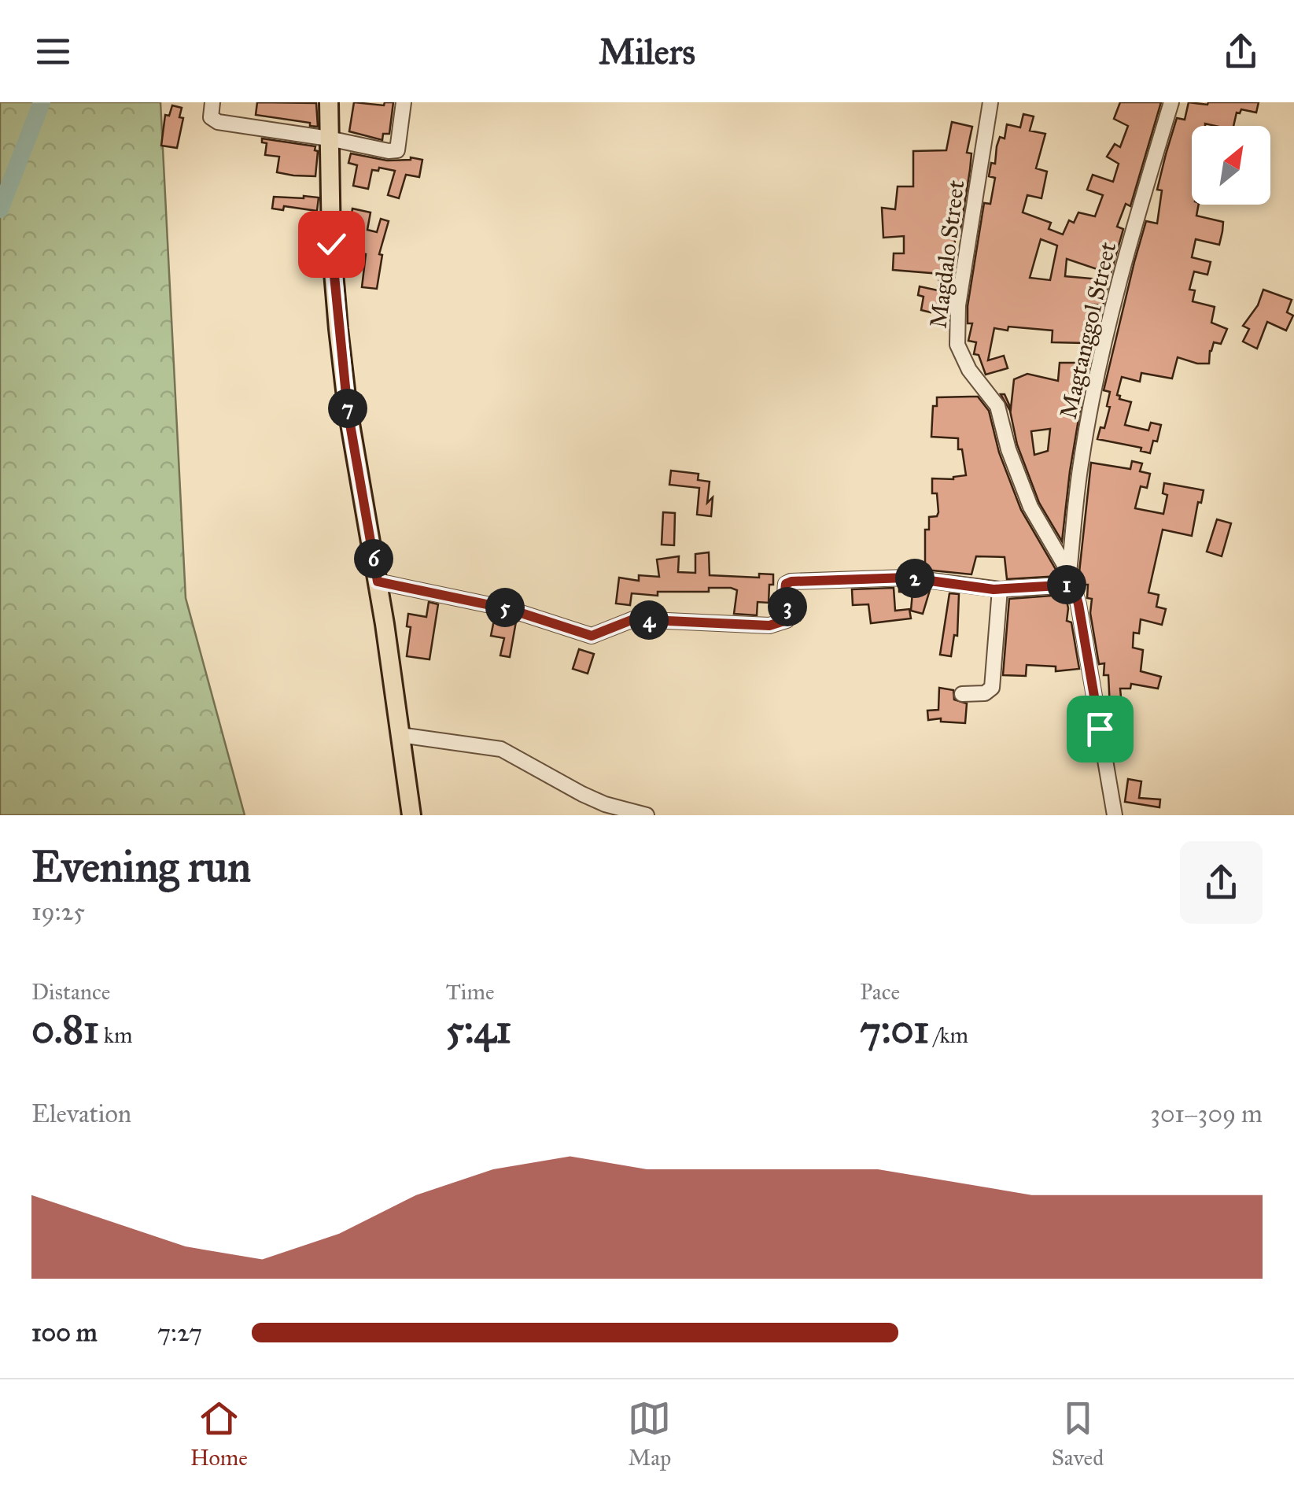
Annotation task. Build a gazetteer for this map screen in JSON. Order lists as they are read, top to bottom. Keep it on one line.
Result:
{"streets":{"street":["Magdalo Street","Magtanggol Street"]},"crossings":[["Magdalo Street","Magtanggol Street"]],"north":"top right","page":{"header":"Milers","pins":["7","6","2","1","3","5","4"],"heading":["Evening run","19:25"],"stats":[["Distance","0.81 km"],["Time","5:41"],["Pace","7:01 /km"]],"chart":["Elevation","301–309 m"],"list":[{"name":"100 m","note":"7:27"}],"tabs":["Home","Map","Saved"]}}
